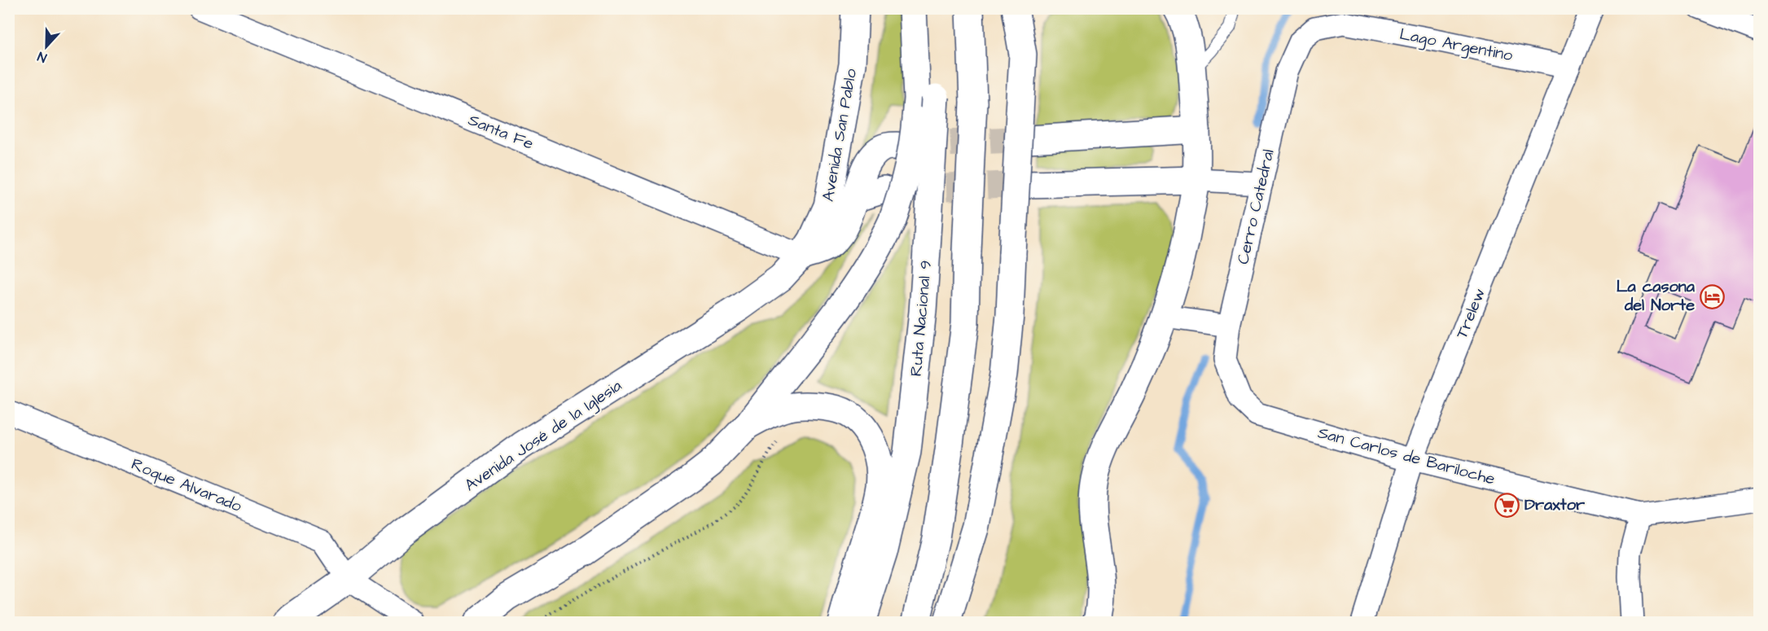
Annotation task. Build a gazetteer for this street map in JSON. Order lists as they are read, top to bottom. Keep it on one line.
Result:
{"streets":{"main road":["Avenida San Pablo","Ruta Nacional 9","Avenida José de la Iglesia"],"street":["Lago Argentino","Santa Fe","Cerro Catedral","Trelew","San Carlos de Bariloche","Roque Alvarado"]},"crossings":[["Lago Argentino","Cerro Catedral"],["Lago Argentino","Trelew"],["Santa Fe","Avenida San Pablo"],["Santa Fe","Avenida José de la Iglesia"],["Avenida San Pablo","Avenida José de la Iglesia"],["Cerro Catedral","San Carlos de Bariloche"],["Trelew","San Carlos de Bariloche"],["Avenida José de la Iglesia","Roque Alvarado"]],"places":{"hotel":["La casona del Norte"],"supermarket":["Draxtor"]},"north":"bottom"}
